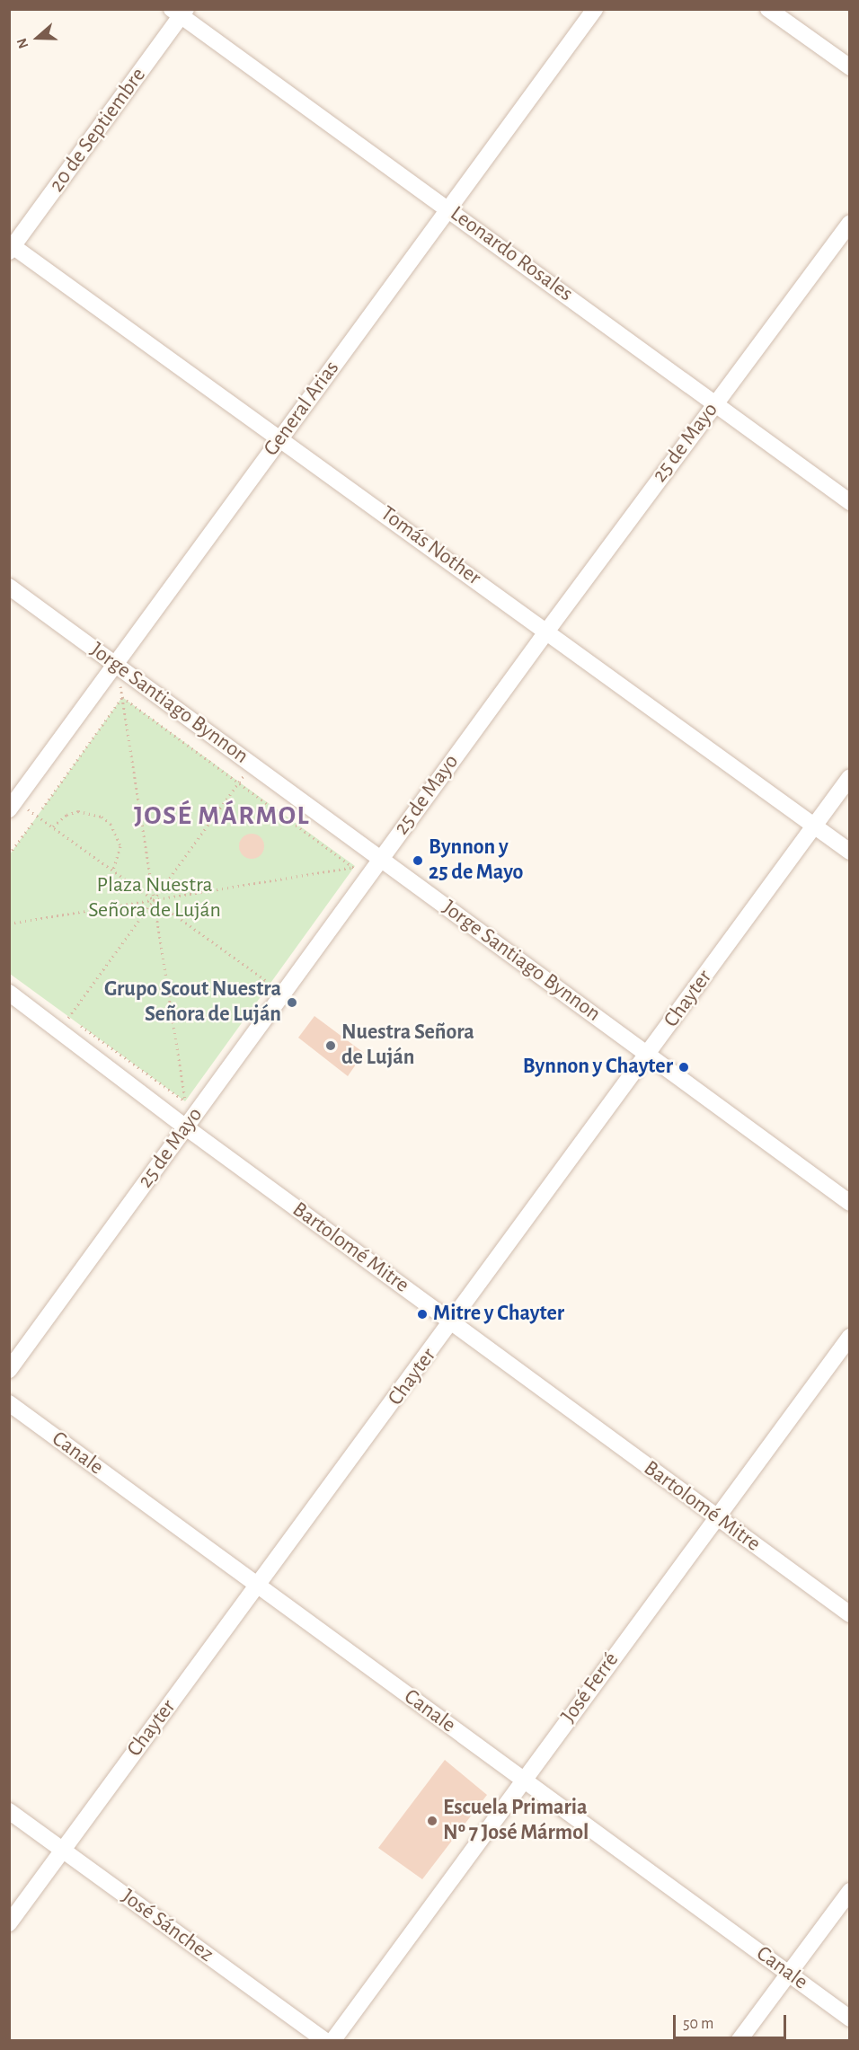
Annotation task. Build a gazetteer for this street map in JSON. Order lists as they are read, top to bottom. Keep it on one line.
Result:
{"streets":{"street":["20 de Septiembre","Leonardo Rosales","General Arias","25 de Mayo","Tomás Nother","Jorge Santiago Bynnon","Chayter","Bartolomé Mitre","Canale","José Ferré","José Sánchez"]},"crossings":[["20 de Septiembre","Leonardo Rosales"],["20 de Septiembre","Tomás Nother"],["Leonardo Rosales","General Arias"],["Leonardo Rosales","25 de Mayo"],["General Arias","Tomás Nother"],["General Arias","Jorge Santiago Bynnon"],["25 de Mayo","Tomás Nother"],["25 de Mayo","Jorge Santiago Bynnon"],["25 de Mayo","Bartolomé Mitre"],["Tomás Nother","Chayter"],["Jorge Santiago Bynnon","Chayter"],["Chayter","Bartolomé Mitre"],["Chayter","Canale"],["Chayter","José Sánchez"],["Bartolomé Mitre","José Ferré"],["Canale","José Ferré"]],"districts":["JOSÉ MÁRMOL"],"parks":["Plaza Nuestra Señora de Luján"],"places":["Bynnon y 25 de Mayo","Grupo Scout Nuestra Señora de Luján","Nuestra Señora de Luján","Bynnon y Chayter","Mitre y Chayter","Escuela Primaria Nº 7 José Mármol"],"scale_bar":"50 m","north":"left"}
